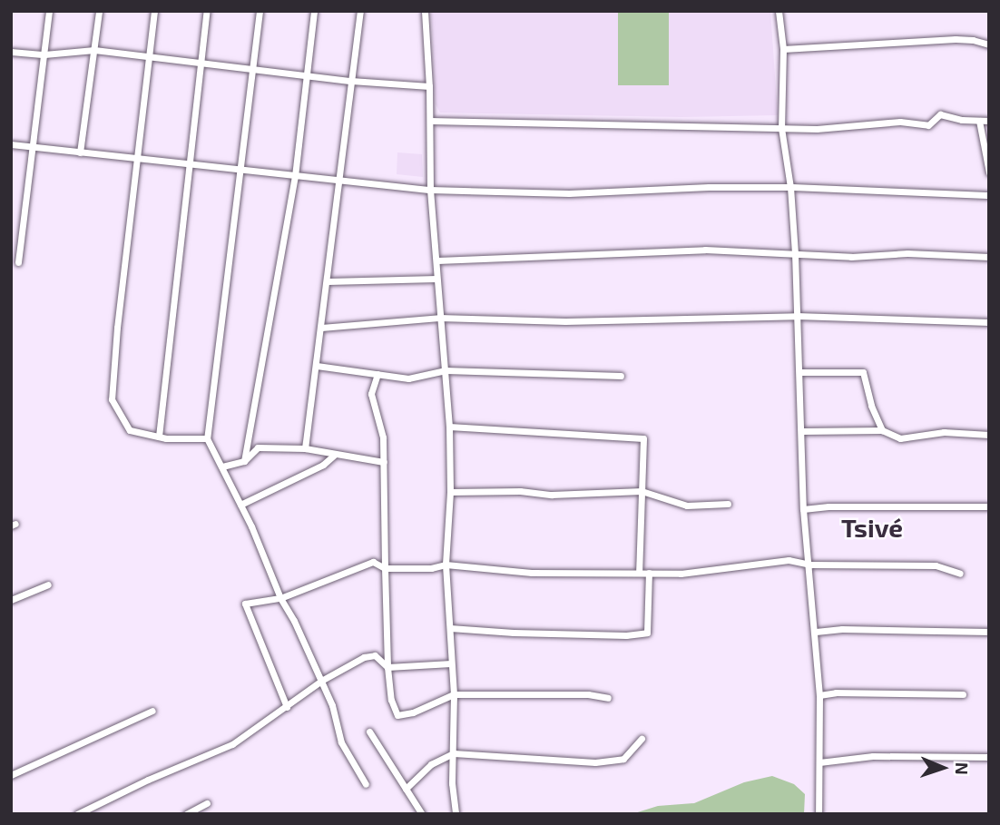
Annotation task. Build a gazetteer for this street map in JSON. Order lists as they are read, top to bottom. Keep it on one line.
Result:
{"districts":["Tsivé"],"north":"right"}
